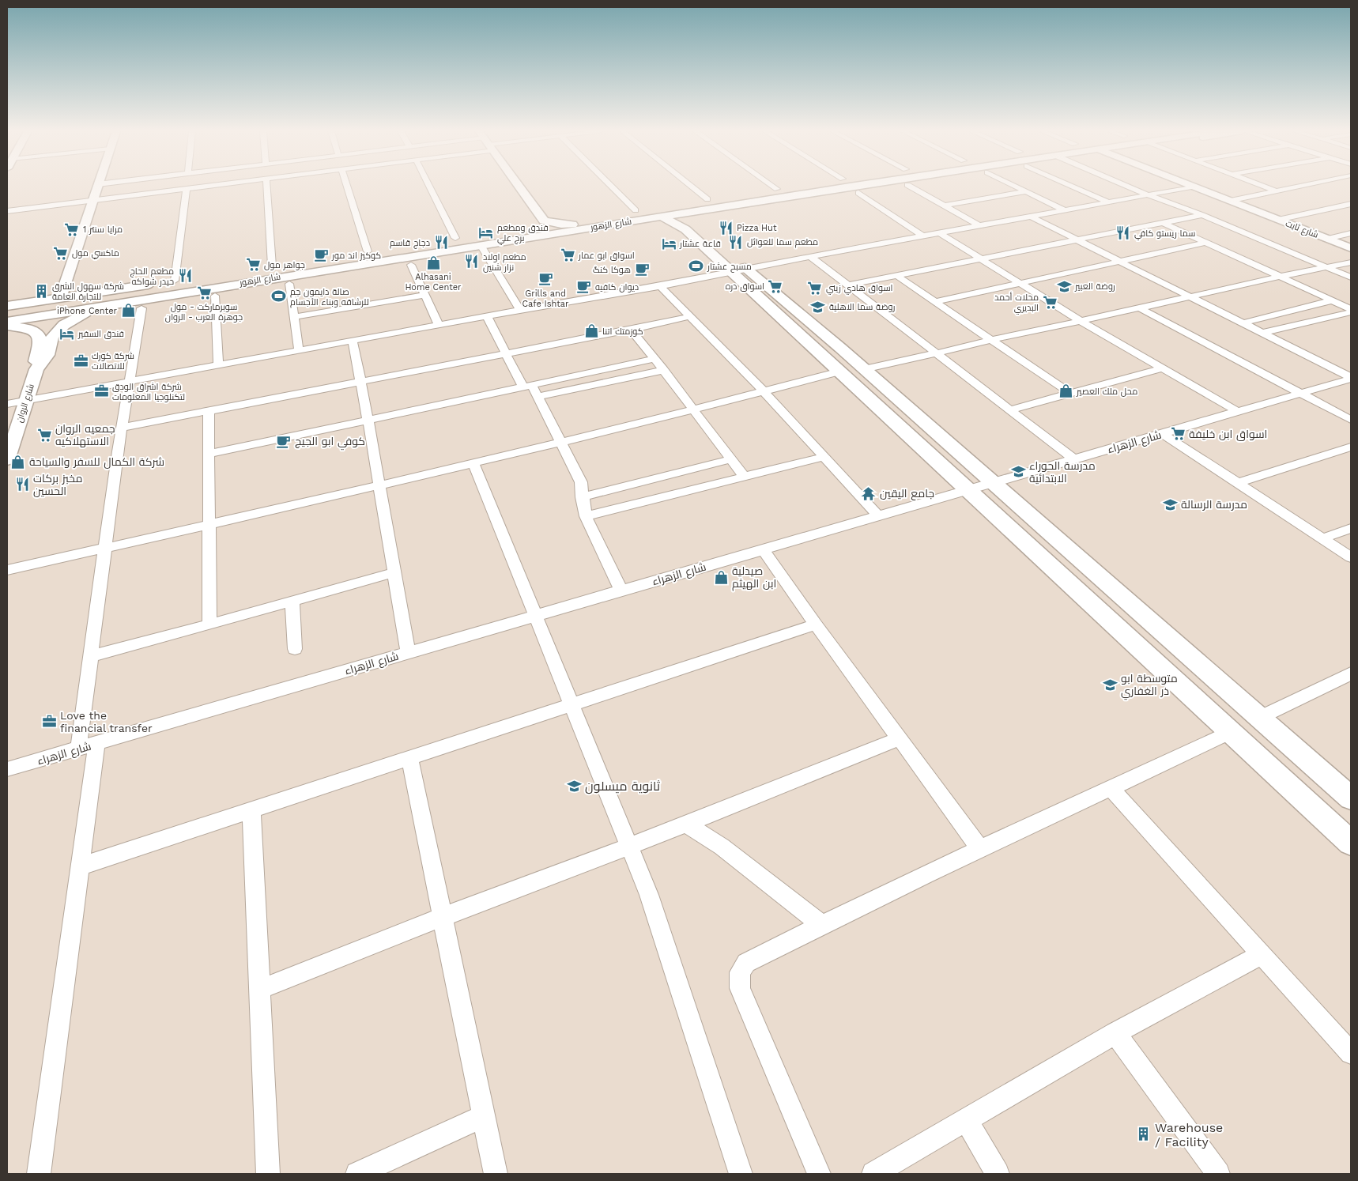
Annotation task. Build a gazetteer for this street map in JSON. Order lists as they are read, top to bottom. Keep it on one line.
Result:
{"streets":{"street":["شارع الزهور","شارع ثابت","شارع الروان","شارع الزهراء"]},"crossings":[["شارع الزهور","شارع الروان"]],"places":{"restaurant":["Pizza Hut","سما ريستو كافي","مطعم سما للعوائل","دجاج قاسم","مطعم اولاد نزار شنين","مطعم الحاج حيدر شواكه","مخبز بركات الحسين"],"supermarket":["مرايا سنتر 1","ماكسي مول","اسواق ابو عمار","جواهر مول","اسواق دره","اسواق هادي زيني","سوبرماركت - مول جوهرة العرب - الروان","محلات أحمد البديري","اسواق ابن خليفة","جمعيه الروان الاستهلاكيه"],"hotel":["فندق ومطعم برج علي","قاعة عشتار","فندق السفير"],"cafe":["كوكيز اند مور","هوكا كنگ","Grills and Cafe Ishtar","ديوان كافيه","كوفي ابو الجيج"],"shop":["Alhasani Home Center","iPhone Center","كوزمتك اتنا","محل ملك العصير","شركة الكمال للسفر والسياحة","صيدلية ابن الهيثم"],"sports":["مسبح عشتار","صالة دايمون جم للرشاقه وبناء الأجسام"],"school or university":["روضة العبير","روضة سما الاهلية","مدرسة الحوراء الابتدائية","مدرسة الرسالة","متوسطة ابو ذر الغفاري","ثانوية ميسلون"],"building":["شركة سهول الشرق للتجارة العامة","Warehouse / Facility"],"office":["شركة كورك للاتصالات","شركة اشراق الودق لتكنلوجيا المعلومات","Love the financial transfer"],"temple":["جامع اليقين"]}}
